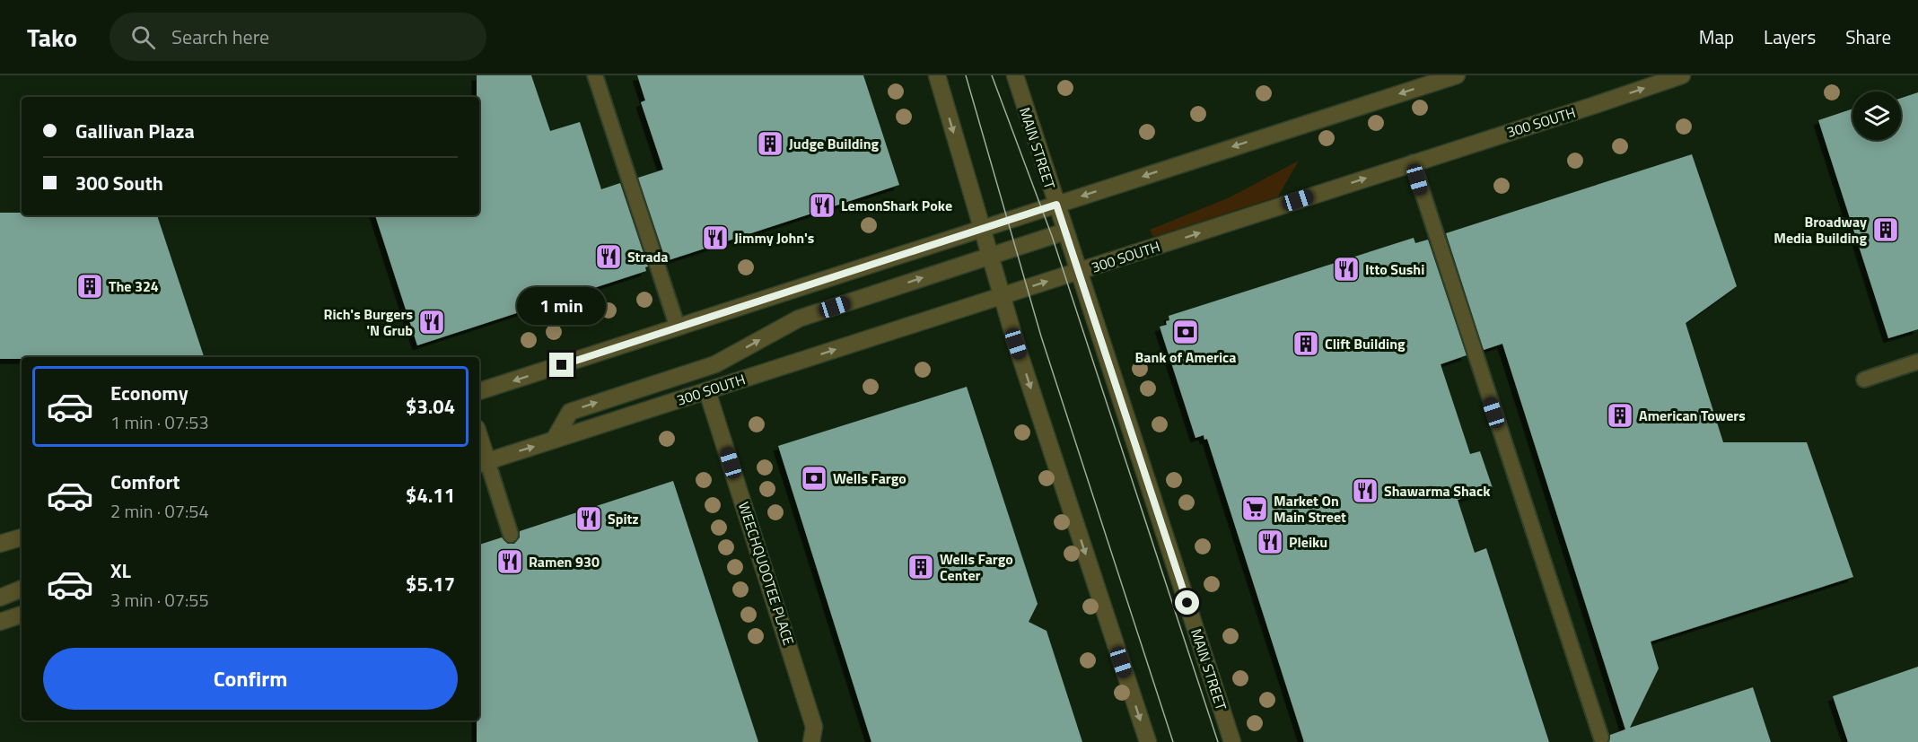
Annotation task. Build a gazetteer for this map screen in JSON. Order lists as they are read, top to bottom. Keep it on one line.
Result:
{"streets":{"street":["300 SOUTH","MAIN STREET","WEECHQUOOTEE PLACE"]},"crossings":[["300 SOUTH","MAIN STREET"],["300 SOUTH","WEECHQUOOTEE PLACE"]],"places":{"building":["Judge Building","Broadway Media Building","The 324","Clift Building","American Towers","Wells Fargo Center"],"restaurant":["LemonShark Poke","Jimmy John's","Strada","Itto Sushi","Rich's Burgers 'N Grub","Shawarma Shack","Spitz","Pleiku","Ramen 930"],"bank":["Bank of America","Wells Fargo"],"supermarket":["Market On Main Street"]},"page":{"header":"Tako","search":"Search here","nav":["Map","Layers","Share"],"banner":["Gallivan Plaza","300 South"],"bubble":"1 min","list":[{"name":"Economy","note":"1 min · 07:53","value":"$3.04"},{"name":"Comfort","note":"2 min · 07:54","value":"$4.11"},{"name":"XL","note":"3 min · 07:55","value":"$5.17"}],"buttons":"Confirm"}}
